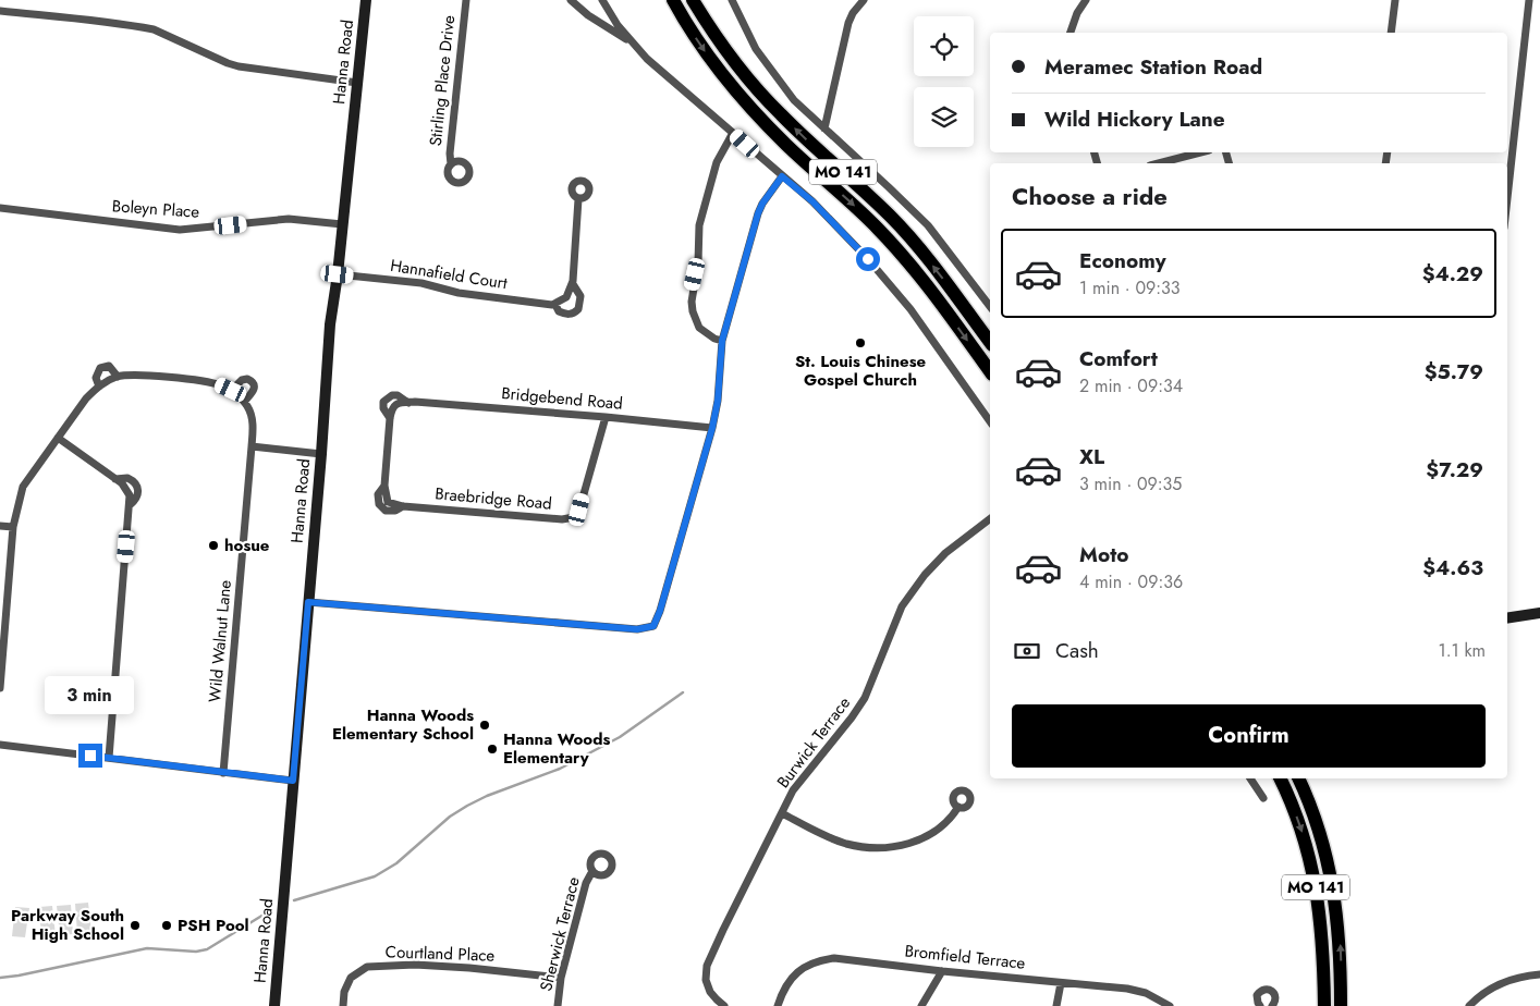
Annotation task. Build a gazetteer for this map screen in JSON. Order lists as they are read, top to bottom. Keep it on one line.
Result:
{"streets":{"highway":["MO 141"],"street":["Hanna Road","Stirling Place Drive","Boleyn Place","Hannafield Court","Bridgebend Road","Braebridge Road","Wild Walnut Lane","Burwick Terrace","Sherwick Terrace","Courtland Place","Bromfield Terrace"]},"crossings":[["Hanna Road","Boleyn Place"],["Hanna Road","Hannafield Court"],["Bridgebend Road","Braebridge Road"],["Sherwick Terrace","Courtland Place"]],"places":["St. Louis Chinese Gospel Church","hosue","Hanna Woods Elementary School","Hanna Woods Elementary","Parkway South High School","PSH Pool"],"page":{"banner":["Meramec Station Road","Wild Hickory Lane"],"heading":"Choose a ride","list":[{"name":"Economy","note":"1 min · 09:33","value":"$4.29"},{"name":"Comfort","note":"2 min · 09:34","value":"$5.79"},{"name":"XL","note":"3 min · 09:35","value":"$7.29"},{"name":"Moto","note":"4 min · 09:36","value":"$4.63"}],"pay":["Cash","1.1 km"],"bubble":"3 min","buttons":"Confirm"}}
